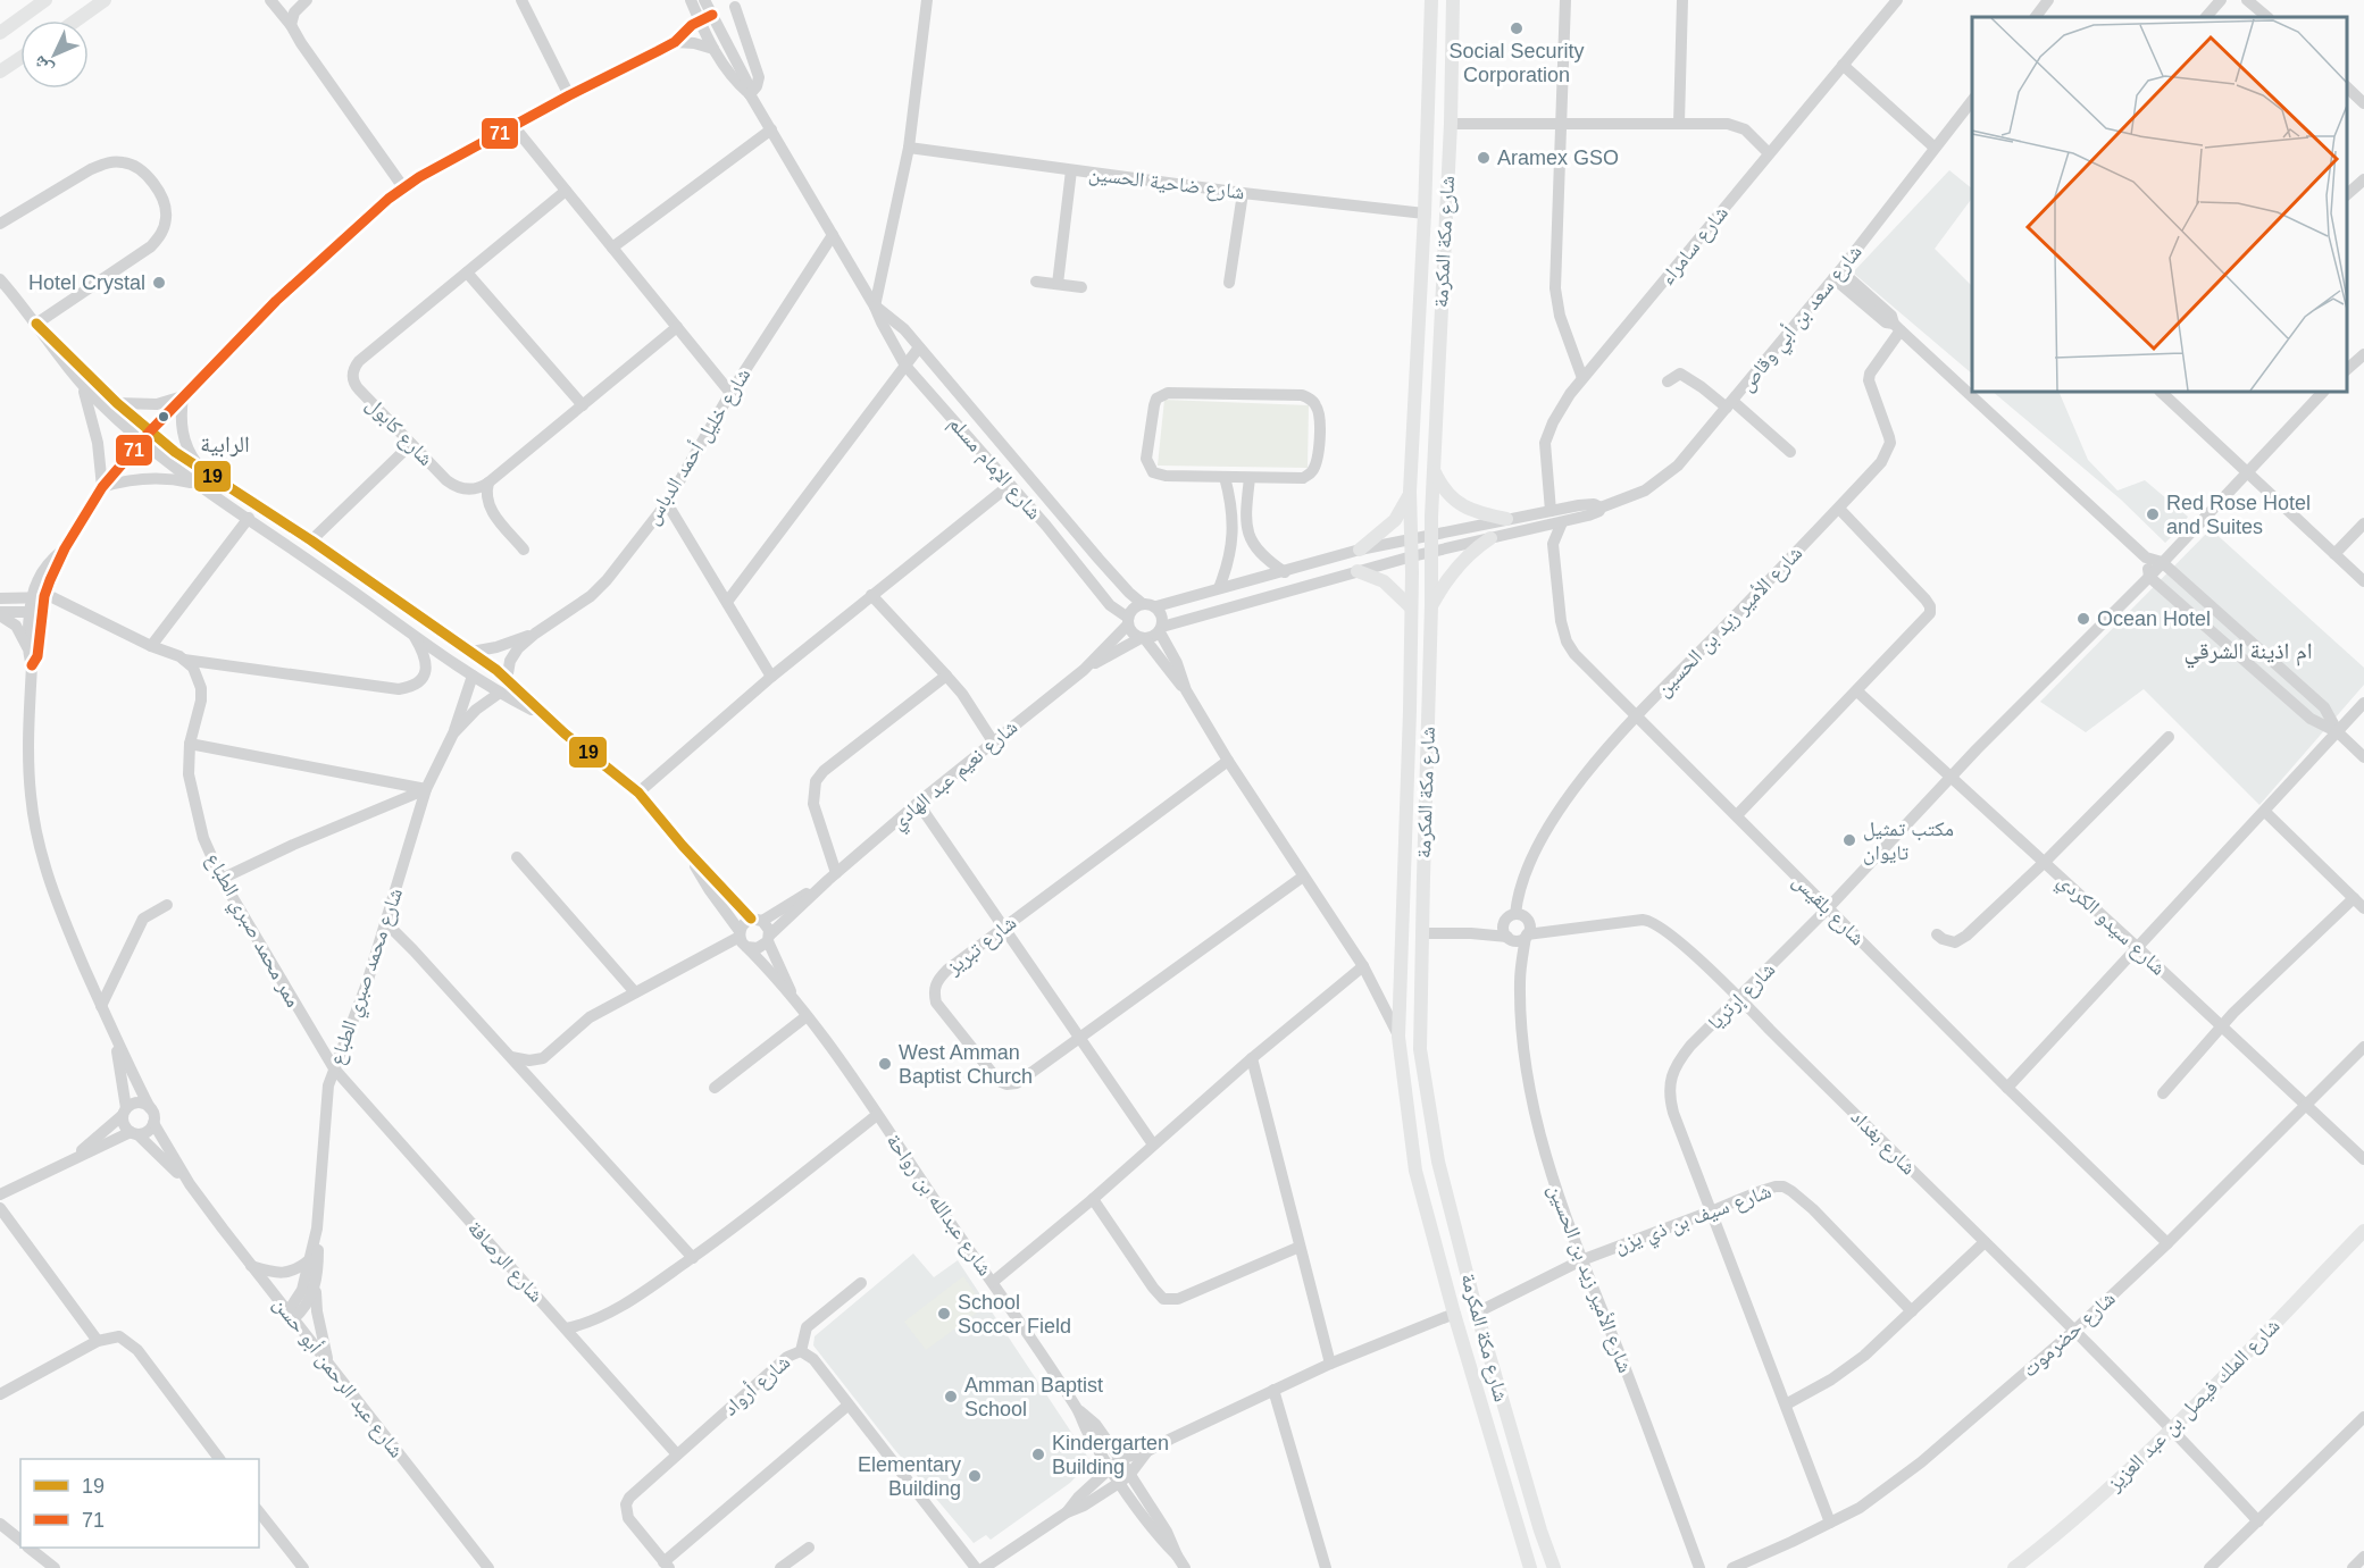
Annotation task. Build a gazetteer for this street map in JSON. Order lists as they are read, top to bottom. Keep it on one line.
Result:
{"streets":{"main road":["شارع مكة المكرمة","شارع الملك فيصل بن عبد العزيز"],"street":["شارع ضاحية الحسين","شارع سامراء","شارع سعد بن أبي وقاص","شارع كابول","شارع خليل أحمد الدباس","شارع الإمام مسلم","شارع الأمير زيد بن الحسين","شارع نعيم عبد الهادي","شارع بلقيس","شارع سيدو الكردي","ممر محمد صبري الطباع","شارع تبريز","شارع محمد صبري الطباع","شارع إرتريا","شارع بغداد","شارع عبدالله بن رواحة","شارع سيف بن ذي يزن","شارع الرصافة","شارع حضرموت","شارع عبد الرحمن أبو حسن","شارع أرواد"]},"crossings":[["شارع ضاحية الحسين","شارع مكة المكرمة"],["شارع مكة المكرمة","شارع سعد بن أبي وقاص"],["شارع مكة المكرمة","شارع سيف بن ذي يزن"],["شارع سامراء","شارع سعد بن أبي وقاص"],["شارع سعد بن أبي وقاص","شارع بلقيس"],["شارع خليل أحمد الدباس","شارع الإمام مسلم"],["شارع خليل أحمد الدباس","شارع عبدالله بن رواحة"],["شارع الإمام مسلم","شارع نعيم عبد الهادي"],["شارع الأمير زيد بن الحسين","شارع بلقيس"],["شارع الأمير زيد بن الحسين","شارع بغداد"],["شارع الأمير زيد بن الحسين","شارع سيف بن ذي يزن"],["شارع نعيم عبد الهادي","شارع عبدالله بن رواحة"],["شارع بلقيس","شارع إرتريا"],["شارع بلقيس","شارع حضرموت"],["شارع سيدو الكردي","شارع إرتريا"],["شارع سيدو الكردي","شارع حضرموت"],["ممر محمد صبري الطباع","شارع محمد صبري الطباع"],["ممر محمد صبري الطباع","شارع الرصافة"],["شارع محمد صبري الطباع","شارع عبدالله بن رواحة"],["شارع محمد صبري الطباع","شارع الرصافة"],["شارع محمد صبري الطباع","شارع عبد الرحمن أبو حسن"],["شارع إرتريا","شارع بغداد"],["شارع إرتريا","شارع سيف بن ذي يزن"],["شارع إرتريا","شارع حضرموت"],["شارع بغداد","شارع حضرموت"],["شارع بغداد","شارع الملك فيصل بن عبد العزيز"],["شارع الرصافة","شارع أرواد"]],"districts":["الرابية","ام اذينة الشرقي"],"places":["Social Security Corporation","Aramex GSO","Hotel Crystal","Red Rose Hotel and Suites","Ocean Hotel","مكتب تمثيل تايوان","West Amman Baptist Church","School Soccer Field","Amman Baptist School","Kindergarten Building","Elementary Building"],"lines":["transit line 71","transit line 19"],"legend":["19","71"],"north":"bottom left"}
